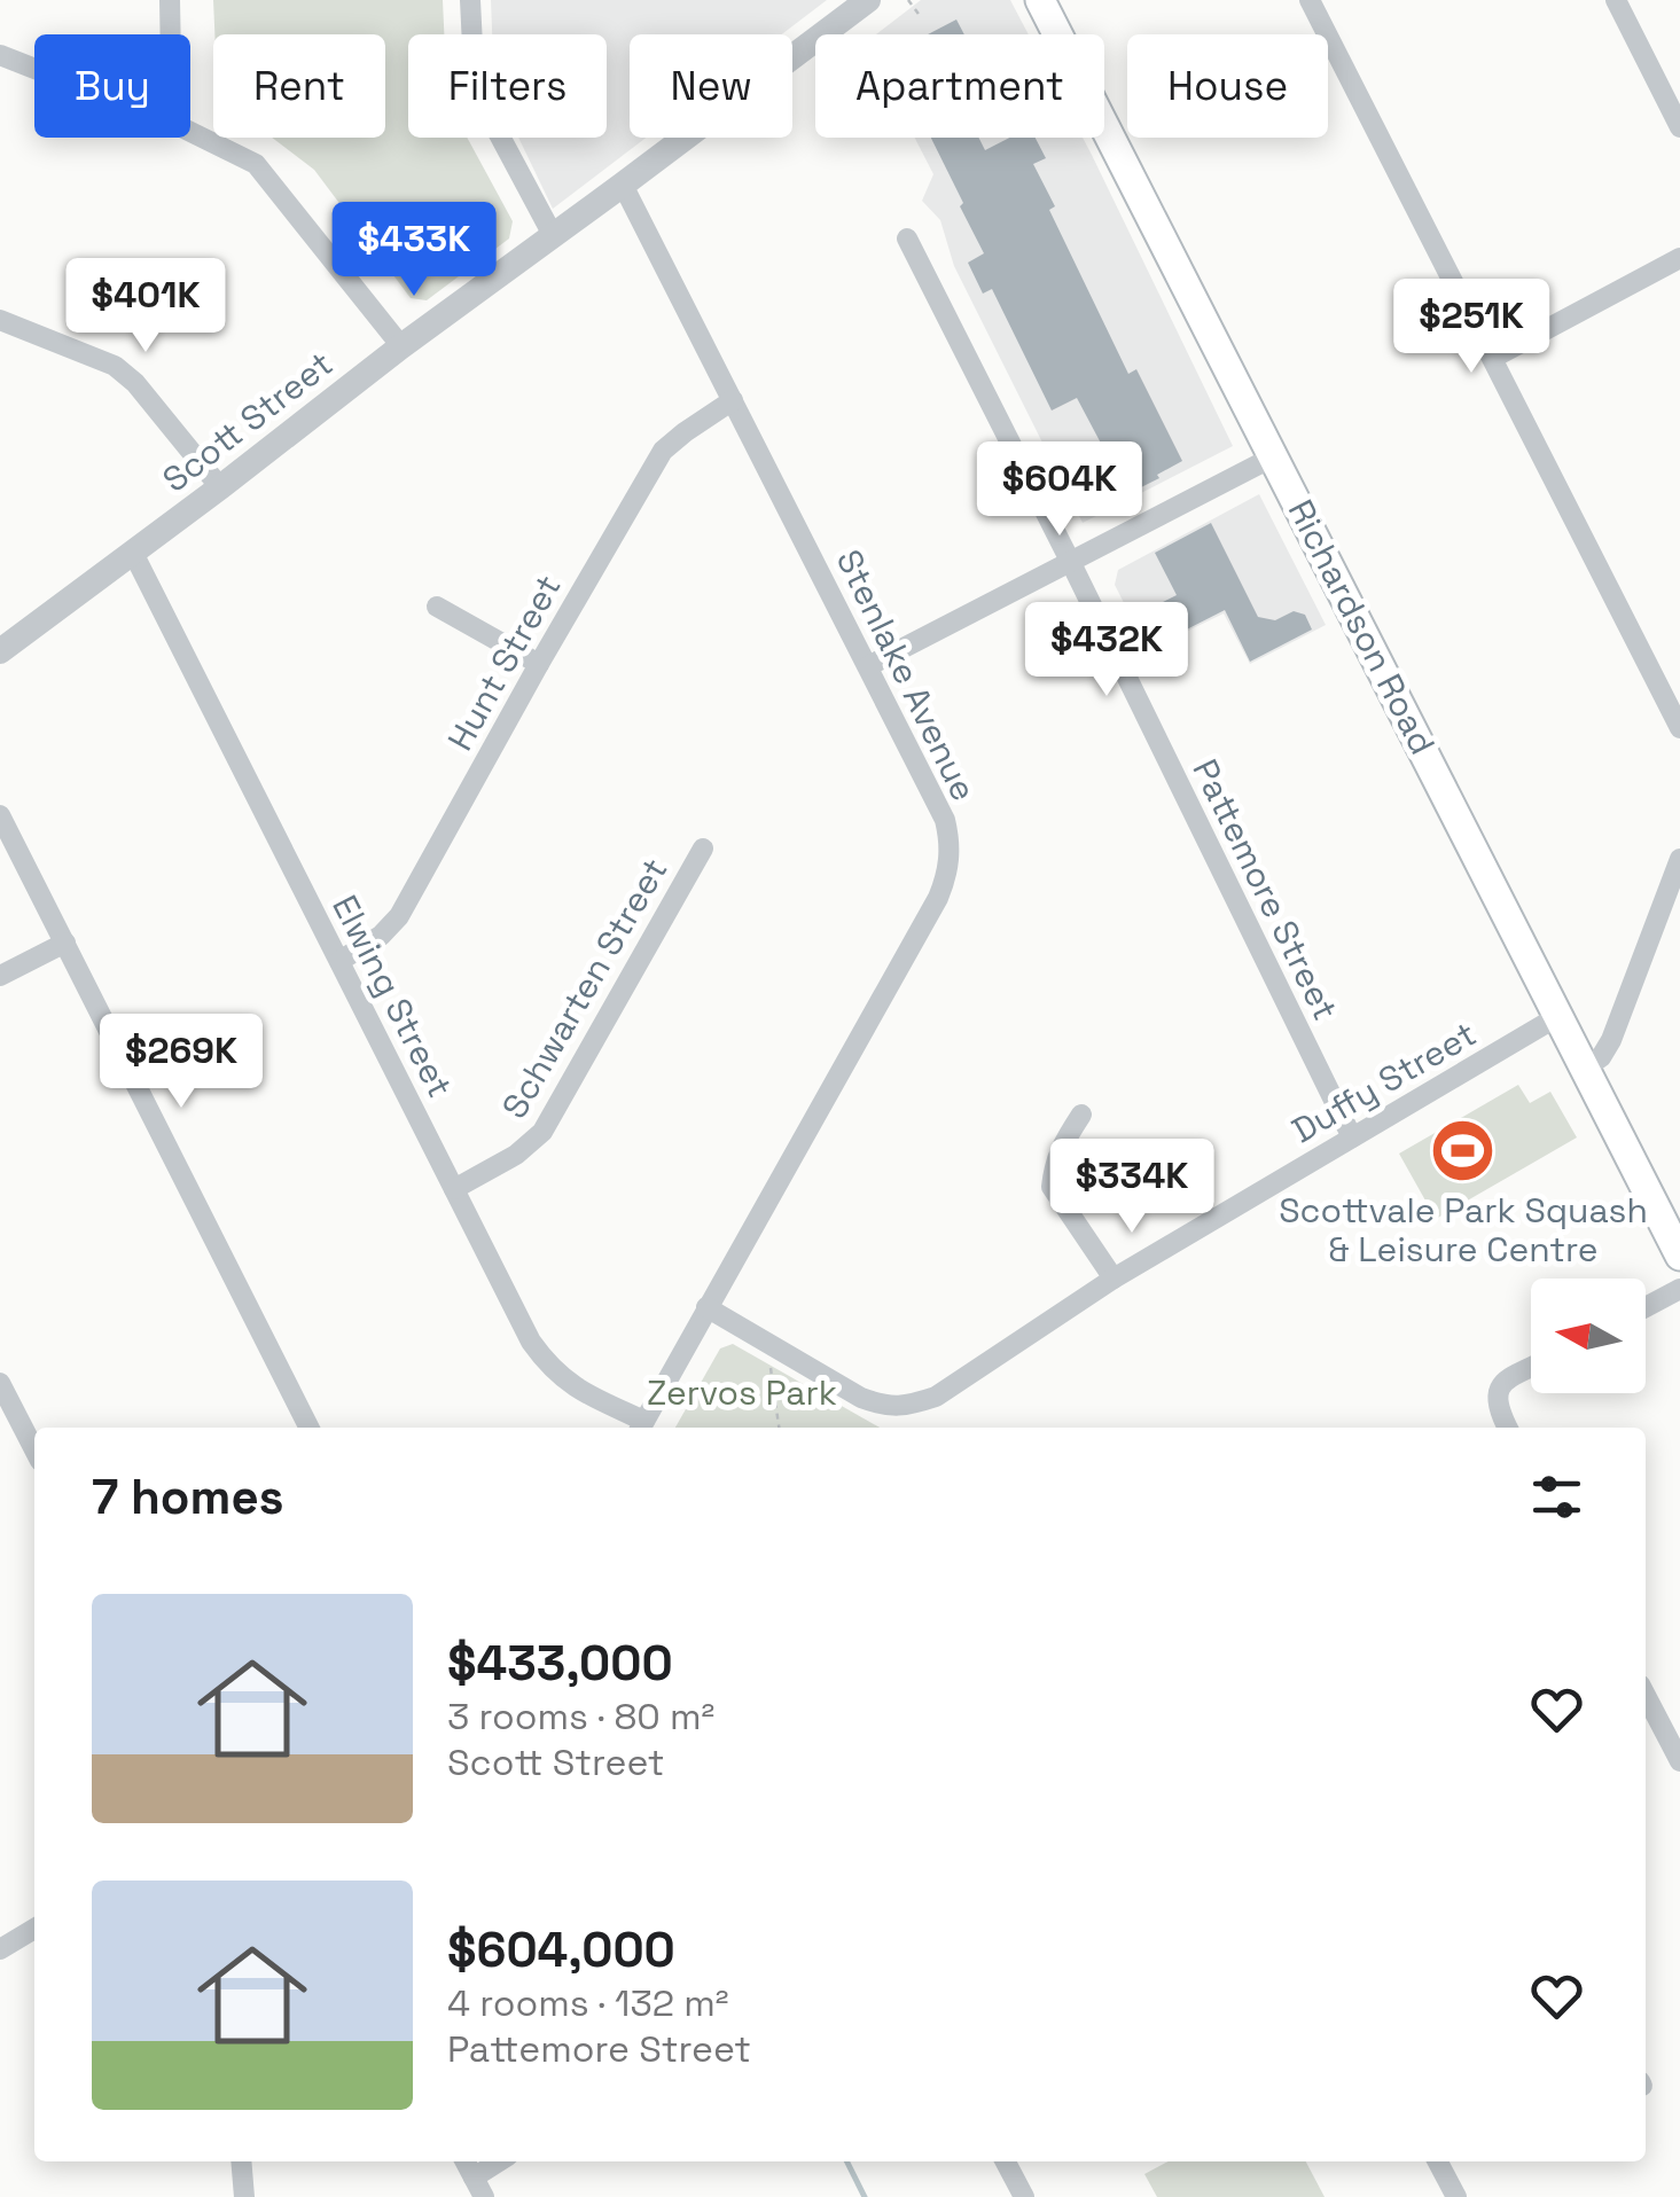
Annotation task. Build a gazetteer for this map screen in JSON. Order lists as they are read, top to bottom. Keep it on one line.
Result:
{"streets":{"main road":["Richardson Road"],"street":["Scott Street","Hunt Street","Stenlake Avenue","Pattemore Street","Schwarten Street","Elwing Street","Duffy Street"]},"crossings":[["Scott Street","Stenlake Avenue"],["Scott Street","Elwing Street"],["Richardson Road","Duffy Street"],["Hunt Street","Stenlake Avenue"],["Hunt Street","Elwing Street"],["Stenlake Avenue","Elwing Street"],["Stenlake Avenue","Duffy Street"],["Pattemore Street","Duffy Street"],["Schwarten Street","Elwing Street"]],"parks":["Zervos Park"],"places":{"sports":["Scottvale Park Squash & Leisure Centre"]},"north":"left","page":{"chip":["Buy","Rent","Filters","New","Apartment","House"],"price":["$433K","$401K","$251K","$604K","$432K","$269K","$334K"],"heading":"7 homes","list":[{"name":"$433,000","note":"3 rooms · 80 m² · Scott Street"},{"name":"$604,000","note":"4 rooms · 132 m² · Pattemore Street"}]}}
